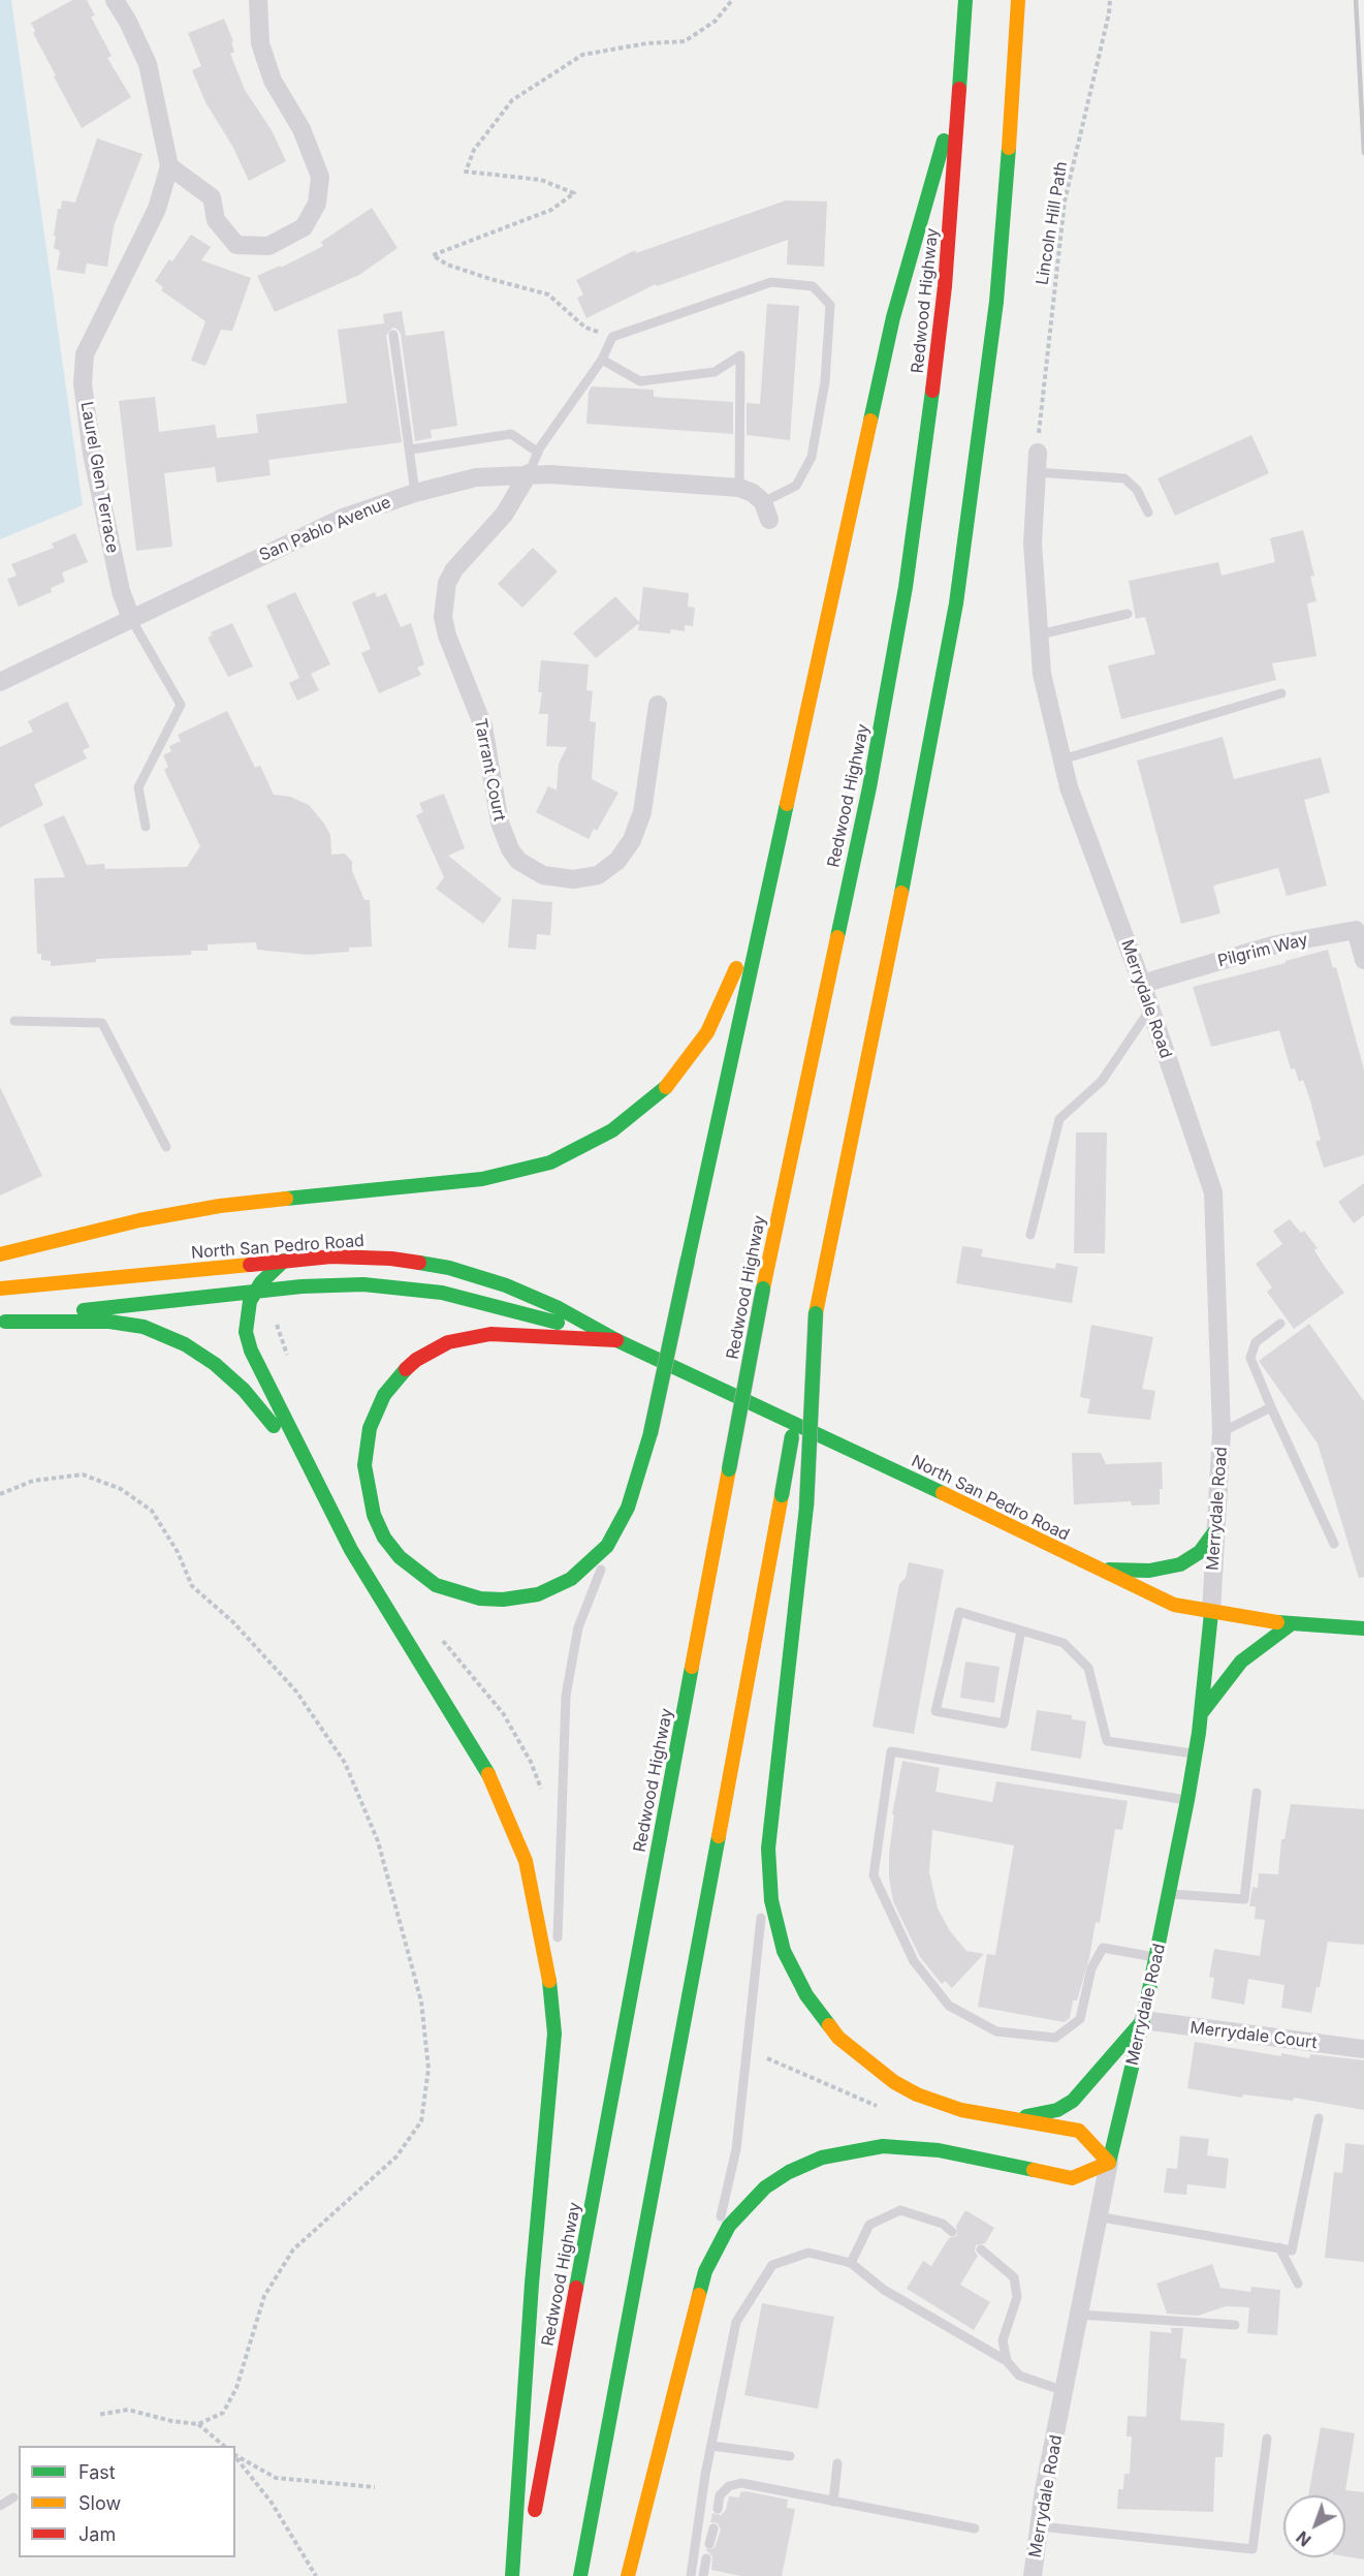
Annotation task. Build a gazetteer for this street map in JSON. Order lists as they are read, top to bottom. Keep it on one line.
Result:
{"streets":{"main road":["Redwood Highway","Merrydale Road","North San Pedro Road"],"street":["Laurel Glen Terrace","San Pablo Avenue","Tarrant Court","Pilgrim Way","Merrydale Court"],"path":["Lincoln Hill Path"]},"crossings":[["Lincoln Hill Path","Merrydale Road"],["Laurel Glen Terrace","San Pablo Avenue"],["San Pablo Avenue","Tarrant Court"],["Pilgrim Way","Merrydale Road"],["Merrydale Road","North San Pedro Road"],["Merrydale Road","Merrydale Court"]],"legend":["Fast","Slow","Jam"],"north":"bottom left"}
